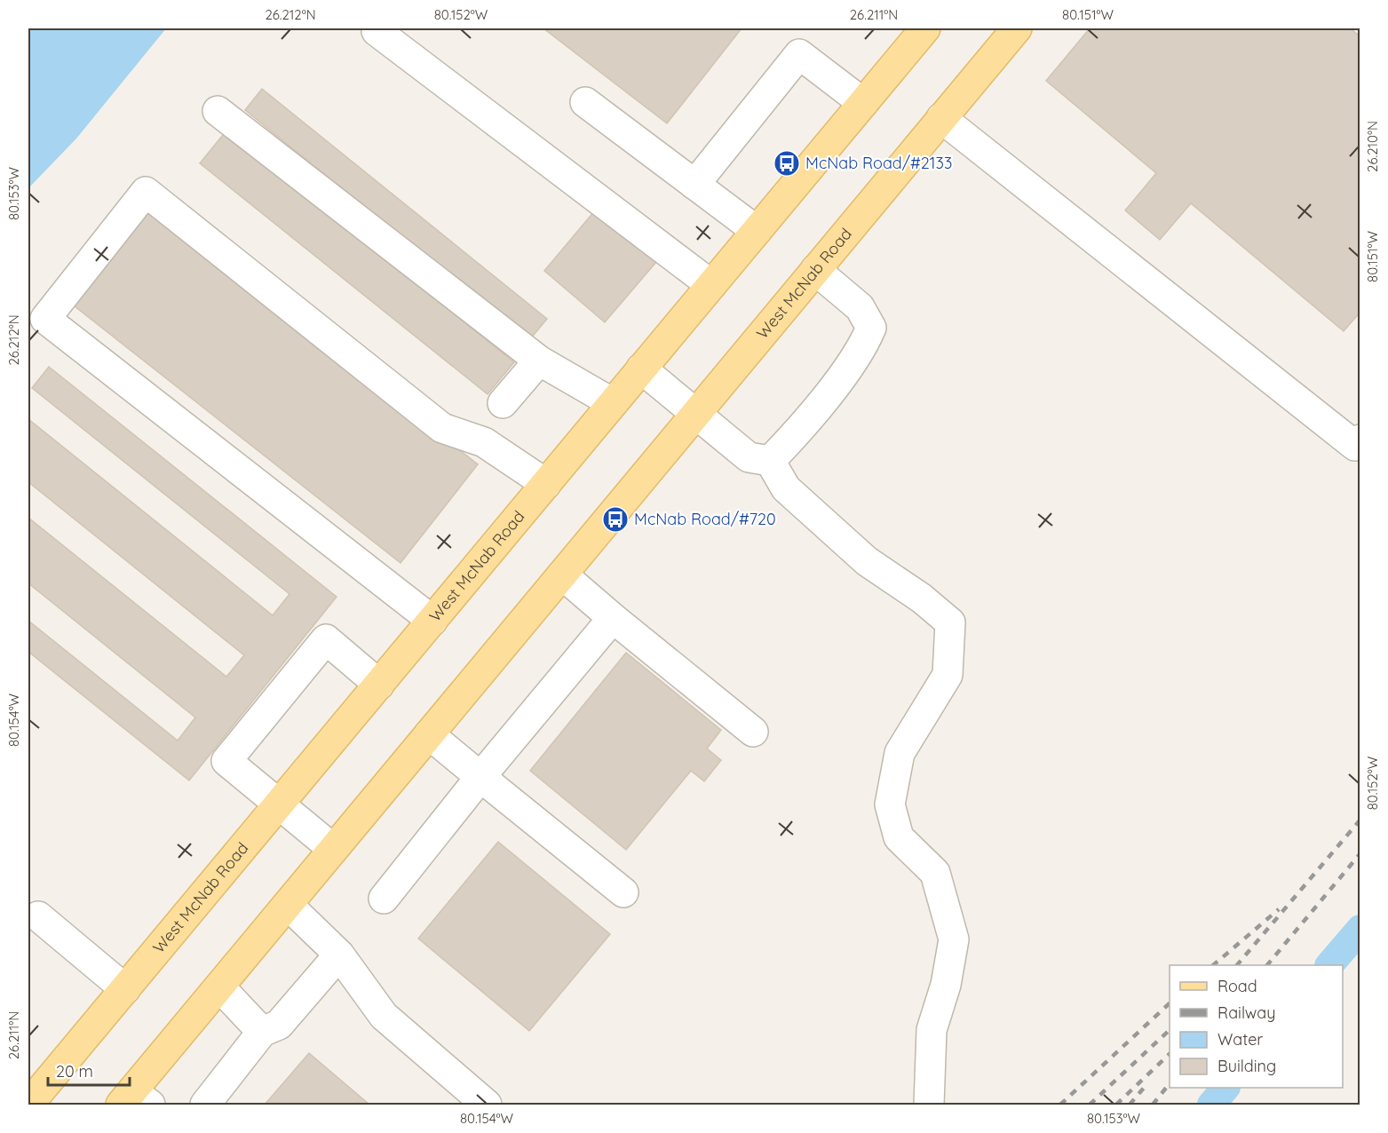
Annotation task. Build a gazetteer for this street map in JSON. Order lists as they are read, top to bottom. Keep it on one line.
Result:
{"streets":{"main road":["West McNab Road"]},"places":{"bus stop":["McNab Road/#2133","McNab Road/#720"]},"legend":["Road","Railway","Water","Building"],"scale_bar":"20 m","coordinates":["26.212°N","80.152°W","26.211°N","80.151°W","26.210°N","80.153°W","80.154°W"]}
